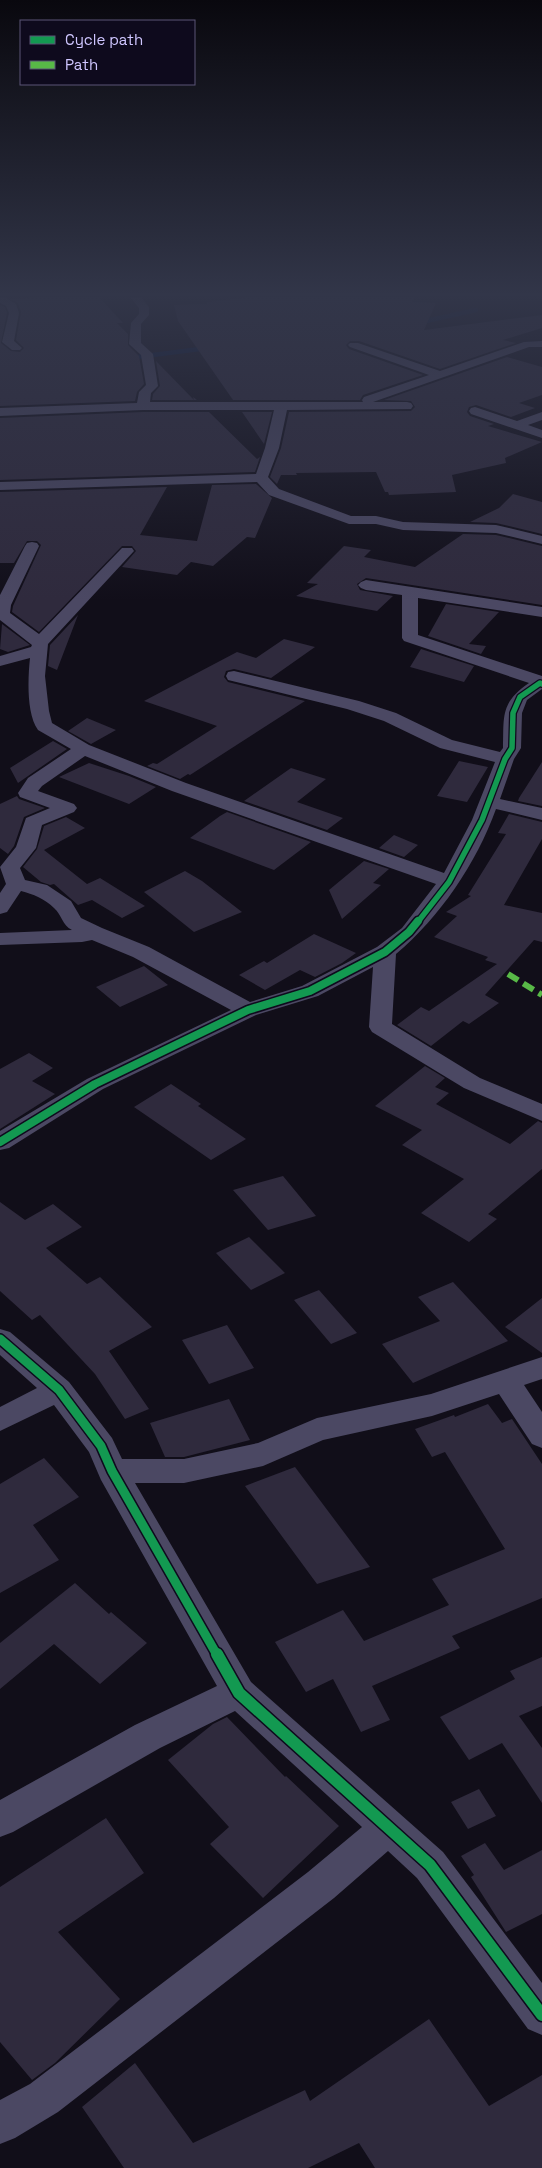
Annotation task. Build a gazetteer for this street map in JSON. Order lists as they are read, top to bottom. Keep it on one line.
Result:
{"legend":["Cycle path","Path"]}
